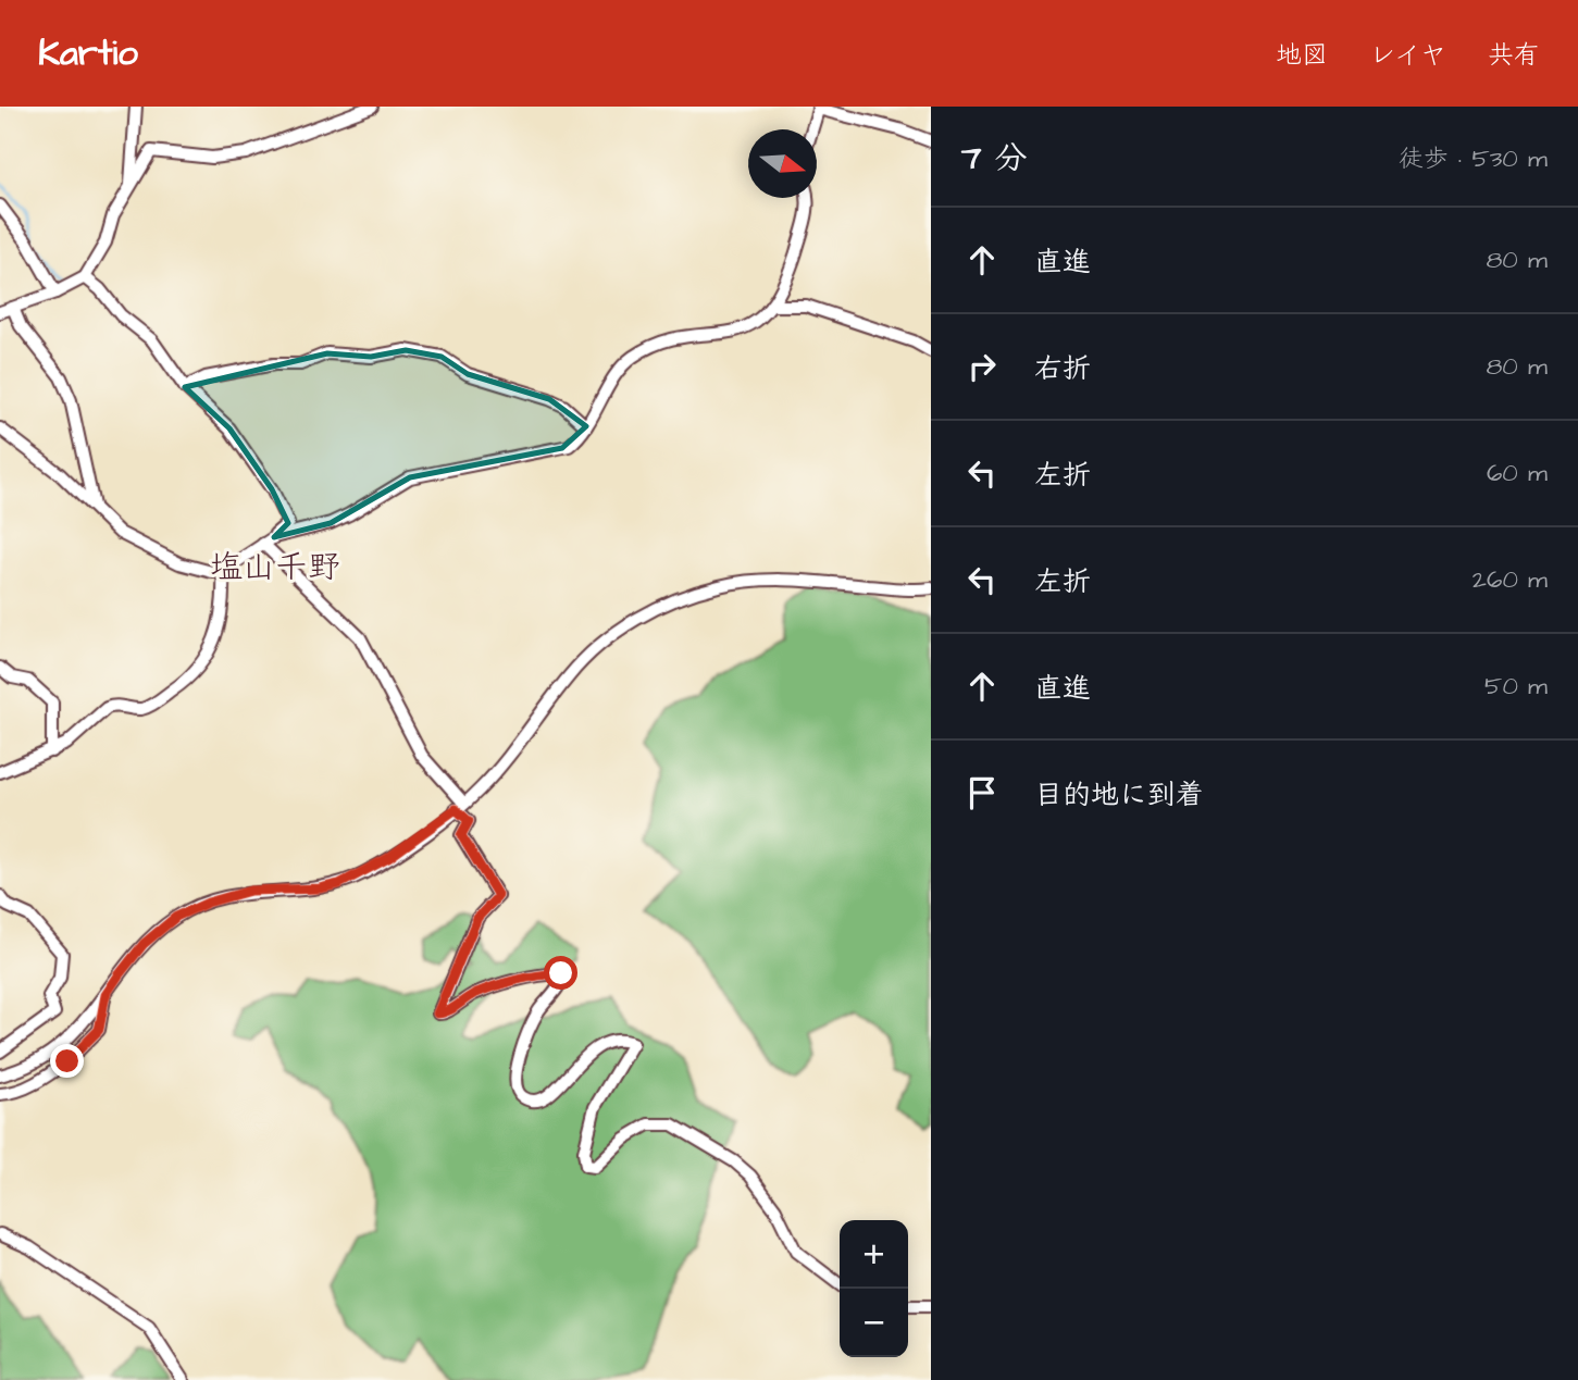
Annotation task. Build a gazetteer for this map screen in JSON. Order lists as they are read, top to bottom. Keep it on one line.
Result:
{"districts":["塩山千野"],"north":"right","page":{"header":"Kartio","nav":["地図","レイヤ","共有"],"heading":["7 分","徒歩 · 530 m"],"list":[["直進","80 m"],["右折","80 m"],["左折","60 m"],["左折","260 m"],["直進","50 m"],"目的地に到着"],"map_buttons":["+","−"]}}
